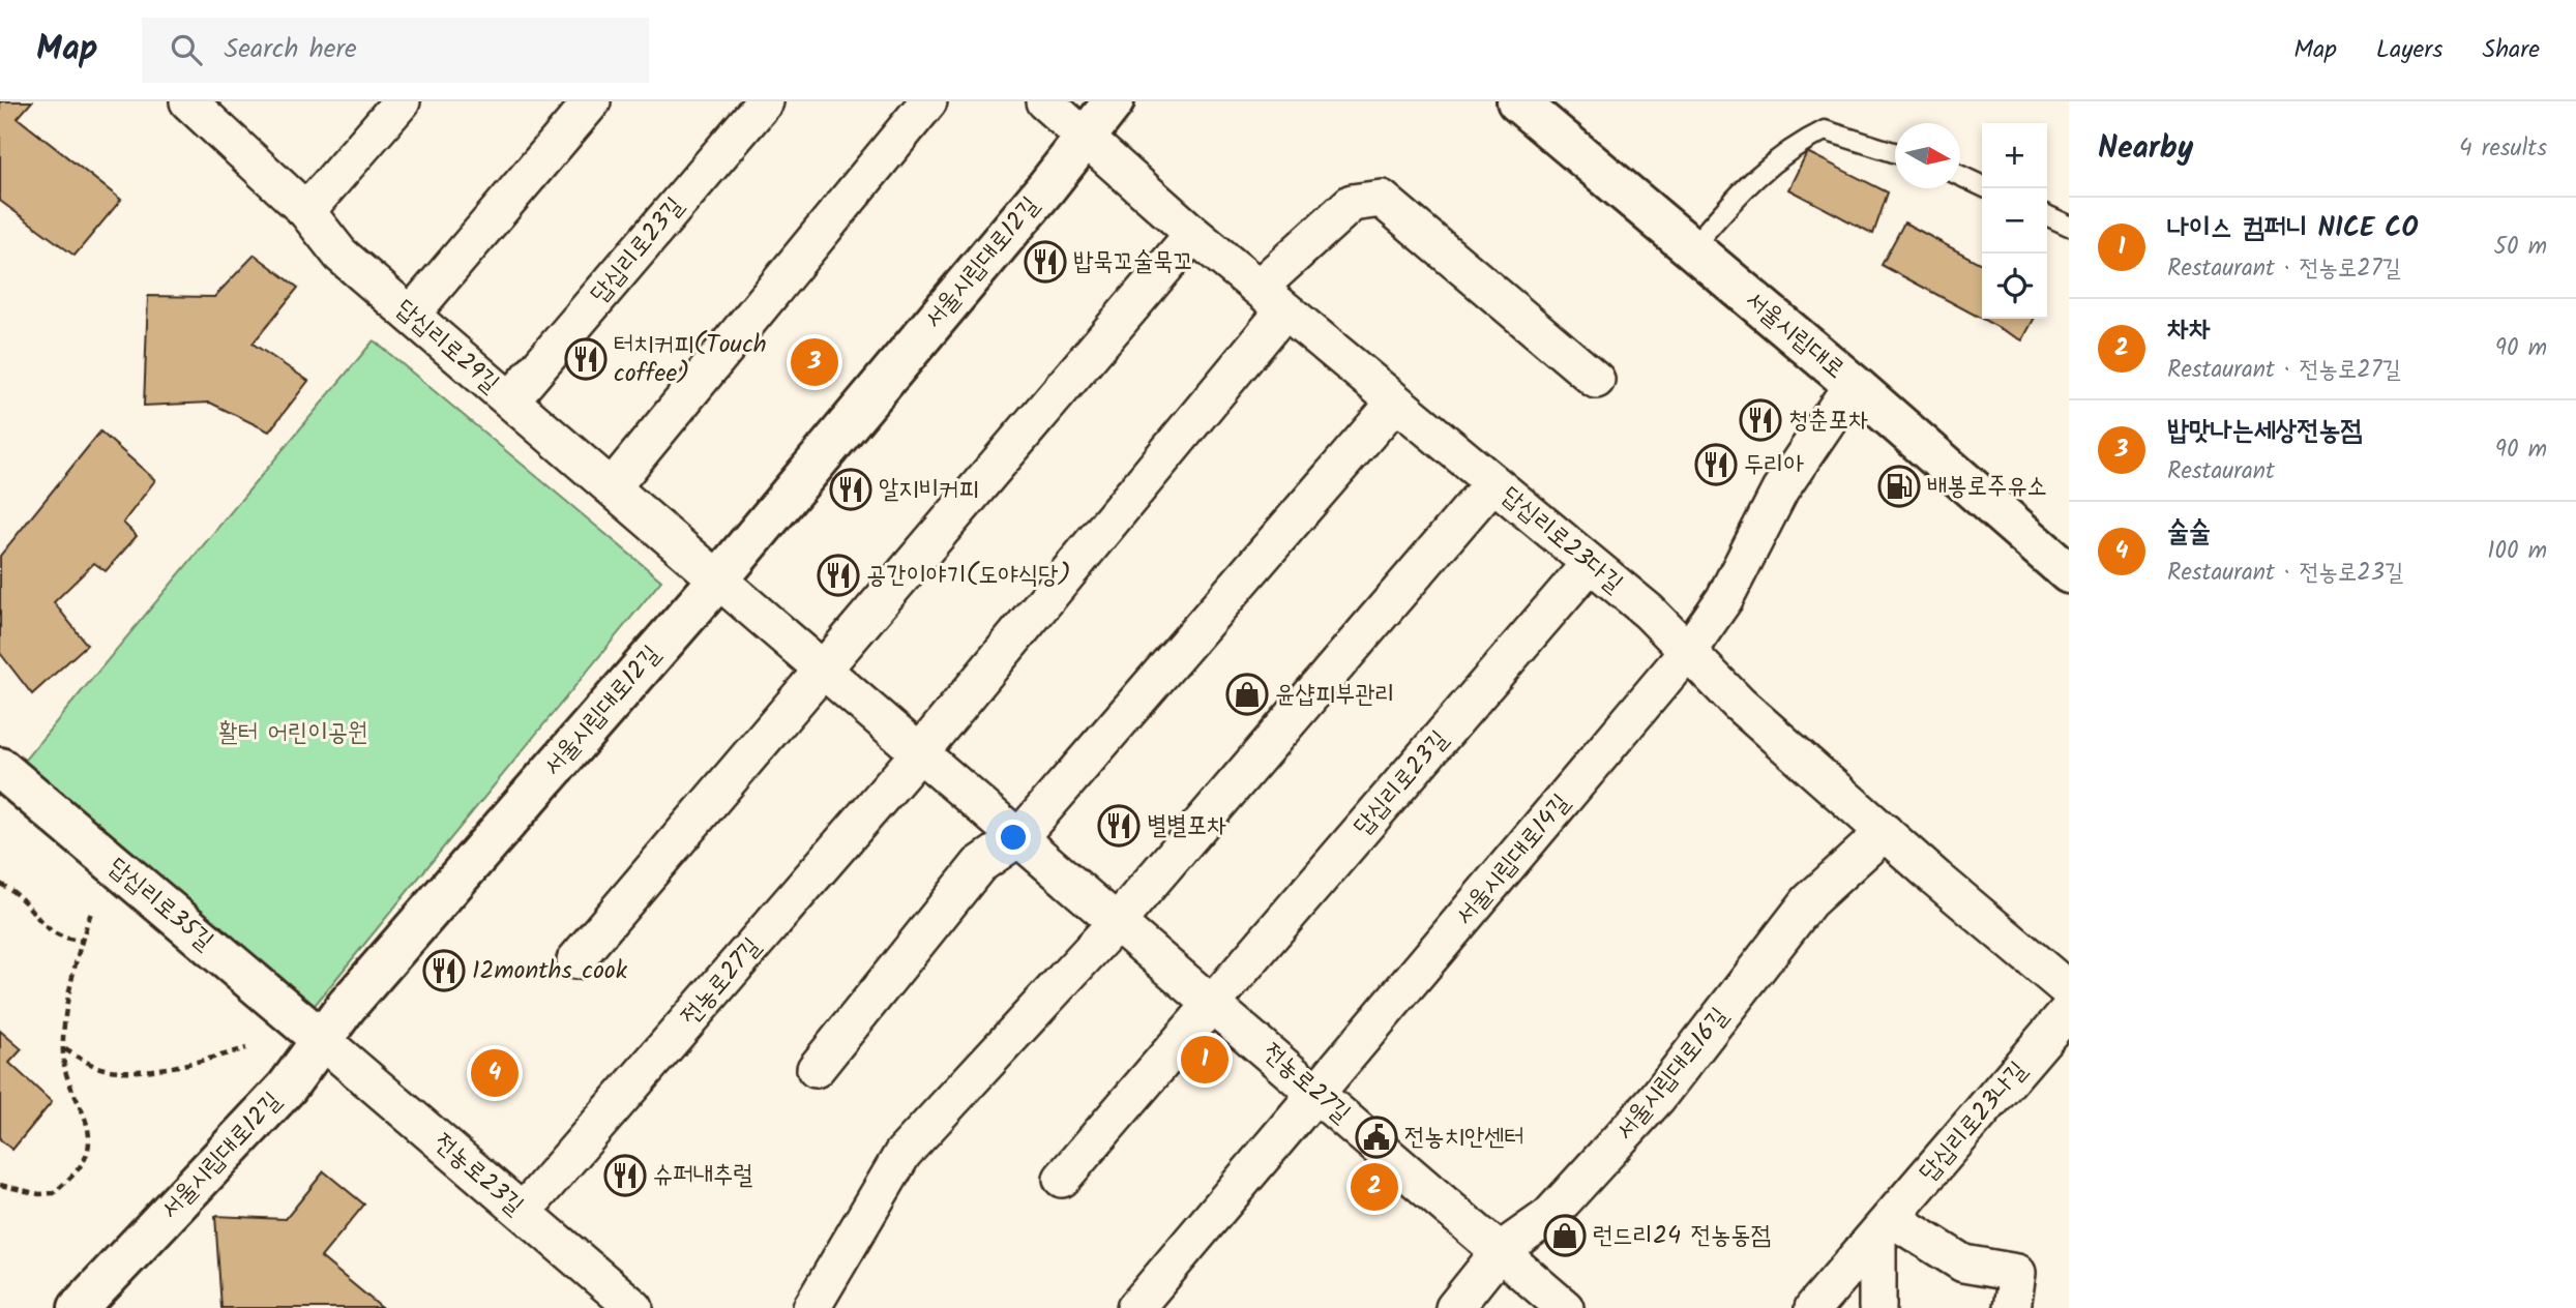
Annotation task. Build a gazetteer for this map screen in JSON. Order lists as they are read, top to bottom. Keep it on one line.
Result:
{"streets":{"street":["답십리로23길","서울시립대로12길","서울시립대로","답십리로29길","답십리로23다길","서울시립대로14길","답십리로35길","전농로27길","서울시립대로16길","답십리로23나길","전농로23길"]},"crossings":[["답십리로23길","답십리로29길"],["답십리로23길","답십리로23다길"],["답십리로23길","전농로27길"],["서울시립대로12길","답십리로29길"],["서울시립대로12길","답십리로23다길"],["서울시립대로12길","답십리로35길"],["서울시립대로12길","전농로27길"],["서울시립대로12길","전농로23길"],["서울시립대로","서울시립대로14길"],["답십리로29길","전농로27길"],["답십리로23다길","서울시립대로14길"],["답십리로23다길","서울시립대로16길"],["서울시립대로14길","전농로27길"],["답십리로35길","전농로23길"],["전농로27길","서울시립대로16길"],["전농로27길","전농로23길"]],"parks":["활터 어린이공원"],"places":{"restaurant":["밥묵꼬술묵꼬","터치커피(Touch coffee)","청춘포차","두리아","알지비커피","공간이야기(도야식당)","별별포차","12months cook","슈퍼내추럴"],"fuel station":["배봉로주유소"],"shop":["윤샵피부관리","런드리24 전농동점"],"public building":["전농치안센터"]},"north":"right","page":{"header":"Map","search":"Search here","nav":["Map","Layers","Share"],"heading":["Nearby","4 results"],"map_buttons":["+","−"],"list":[{"mark":"1","name":"나이스 컴퍼니 NICE CO","note":"Restaurant · 전농로27길","value":"50 m"},{"mark":"2","name":"차차","note":"Restaurant · 전농로27길","value":"90 m"},{"mark":"3","name":"밥맛나는세상전농점","note":"Restaurant","value":"90 m"},{"mark":"4","name":"술술","note":"Restaurant · 전농로23길","value":"100 m"}],"pins":["3","1","4","2"]}}
